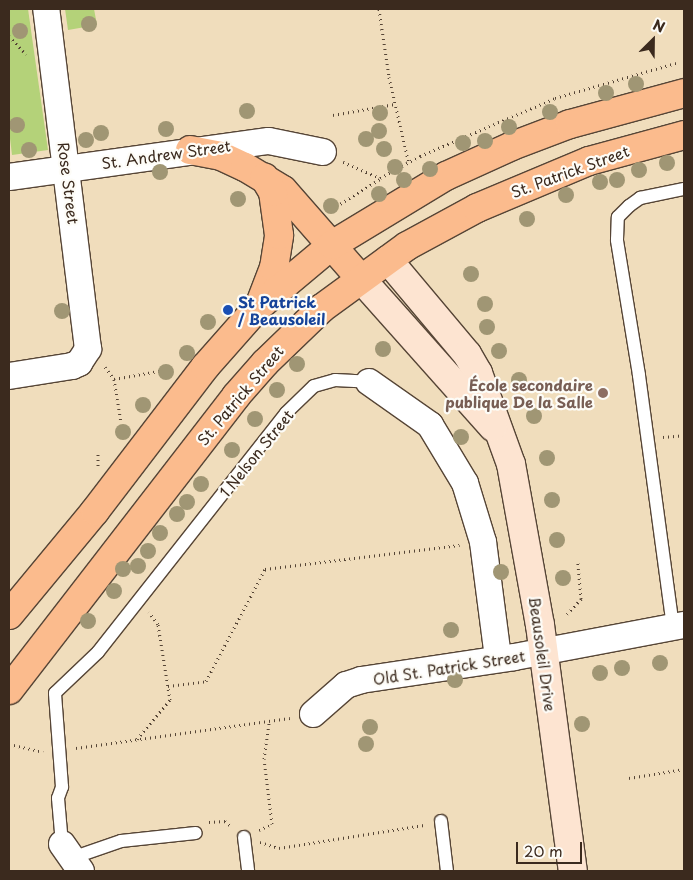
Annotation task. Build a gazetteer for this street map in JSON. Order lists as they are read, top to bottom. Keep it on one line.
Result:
{"streets":{"main road":["St. Patrick Street"],"street":["St. Andrew Street","Rose Street","1 Nelson Street","Beausoleil Drive","Old St. Patrick Street"]},"crossings":[["St. Andrew Street","Rose Street"],["St. Patrick Street","Beausoleil Drive"],["1 Nelson Street","Old St. Patrick Street"],["Beausoleil Drive","Old St. Patrick Street"]],"places":["St Patrick / Beausoleil","École secondaire publique De la Salle"],"scale_bar":"20 m","north":"top right"}
